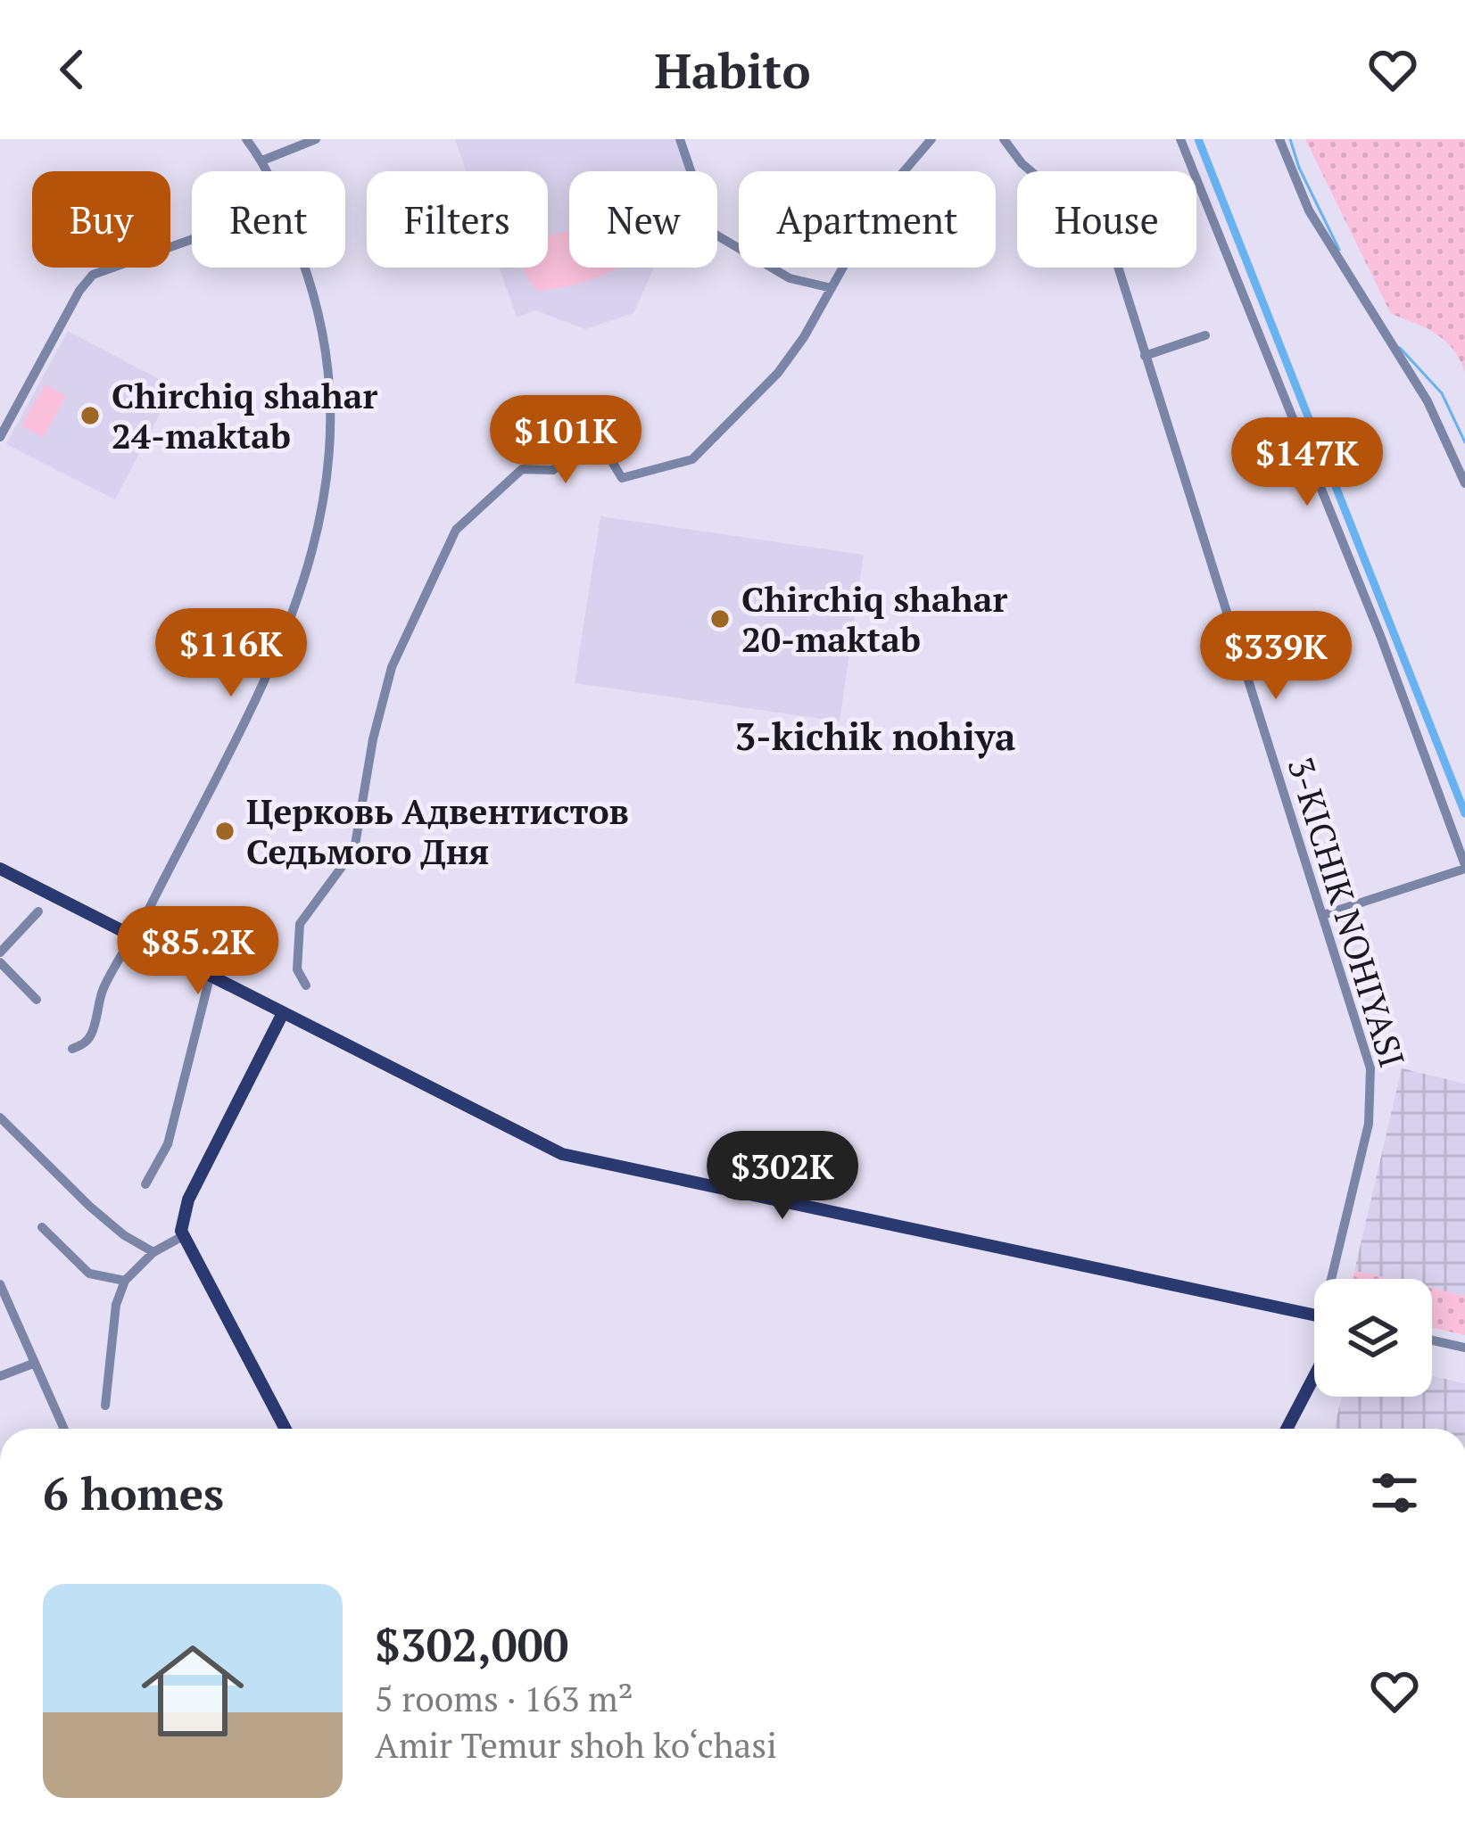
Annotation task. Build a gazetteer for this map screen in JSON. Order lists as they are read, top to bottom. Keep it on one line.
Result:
{"streets":{"street":["3-KICHIK NOHIYASI"]},"districts":["3-kichik nohiya"],"places":["Chirchiq shahar 24-maktab","Chirchiq shahar 20-maktab","Церковь Адвентистов Седьмого Дня"],"page":{"header":"Habito","chip":["Buy","Rent","Filters","New","Apartment","House"],"price":["$101K","$147K","$116K","$339K","$85.2K","$302K"],"heading":"6 homes","list":[{"name":"$302,000","note":"5 rooms · 163 m² · Amir Temur shoh ko‘chasi"}]}}
